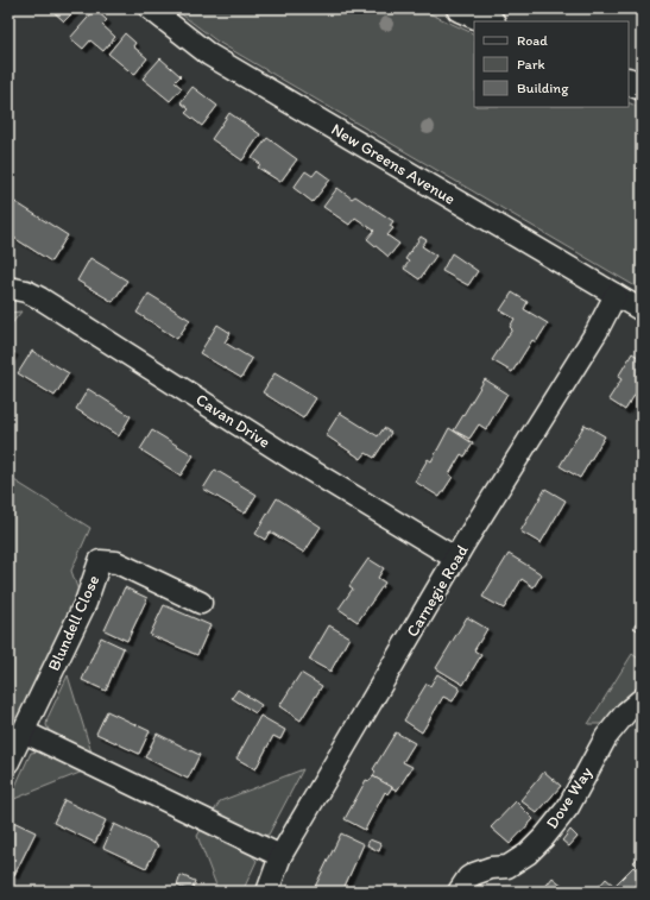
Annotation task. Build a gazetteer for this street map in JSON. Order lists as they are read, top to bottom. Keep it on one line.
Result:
{"streets":{"street":["New Greens Avenue","Cavan Drive","Carnegie Road","Blundell Close","Dove Way"]},"crossings":[["New Greens Avenue","Carnegie Road"],["Cavan Drive","Carnegie Road"]],"legend":["Road","Park","Building"]}
